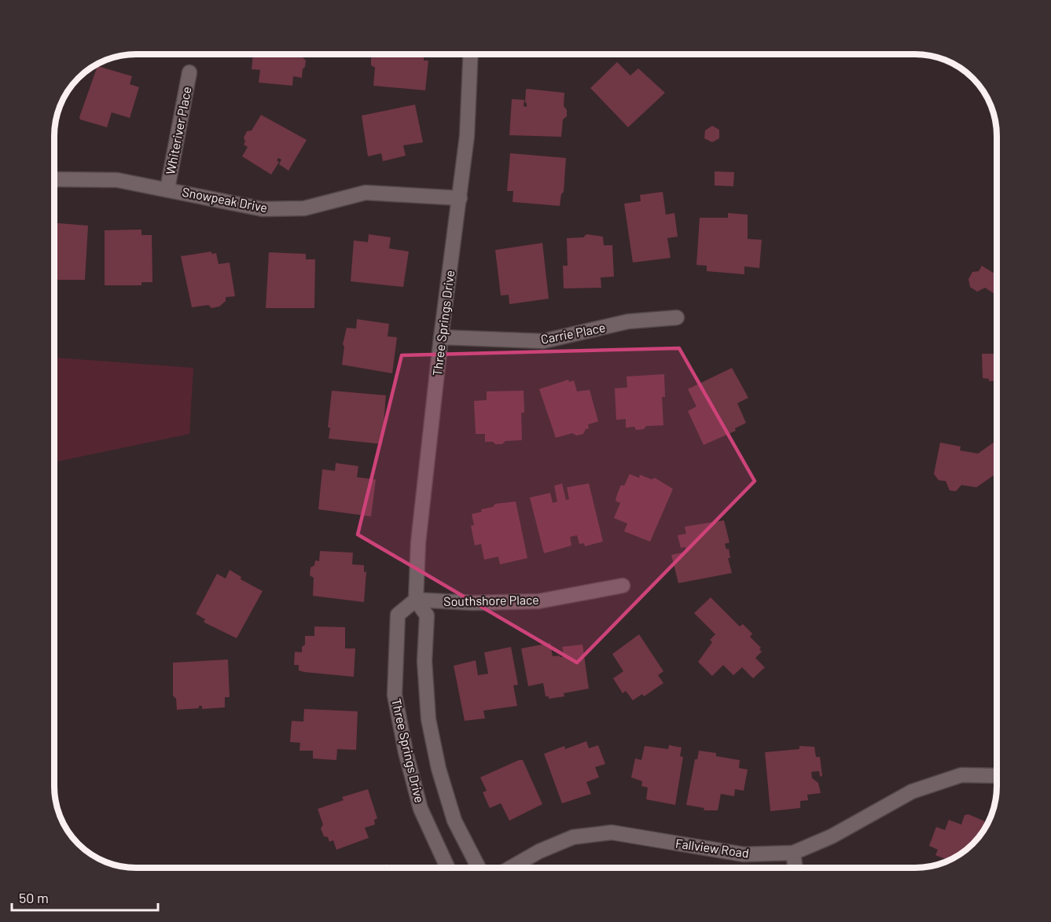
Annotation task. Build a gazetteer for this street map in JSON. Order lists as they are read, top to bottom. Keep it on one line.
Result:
{"streets":{"street":["Whiteriver Place","Snowpeak Drive","Three Springs Drive","Carrie Place","Southshore Place","Fallview Road"]},"crossings":[["Whiteriver Place","Snowpeak Drive"],["Snowpeak Drive","Three Springs Drive"],["Three Springs Drive","Carrie Place"],["Three Springs Drive","Southshore Place"]],"scale_bar":"50 m"}
